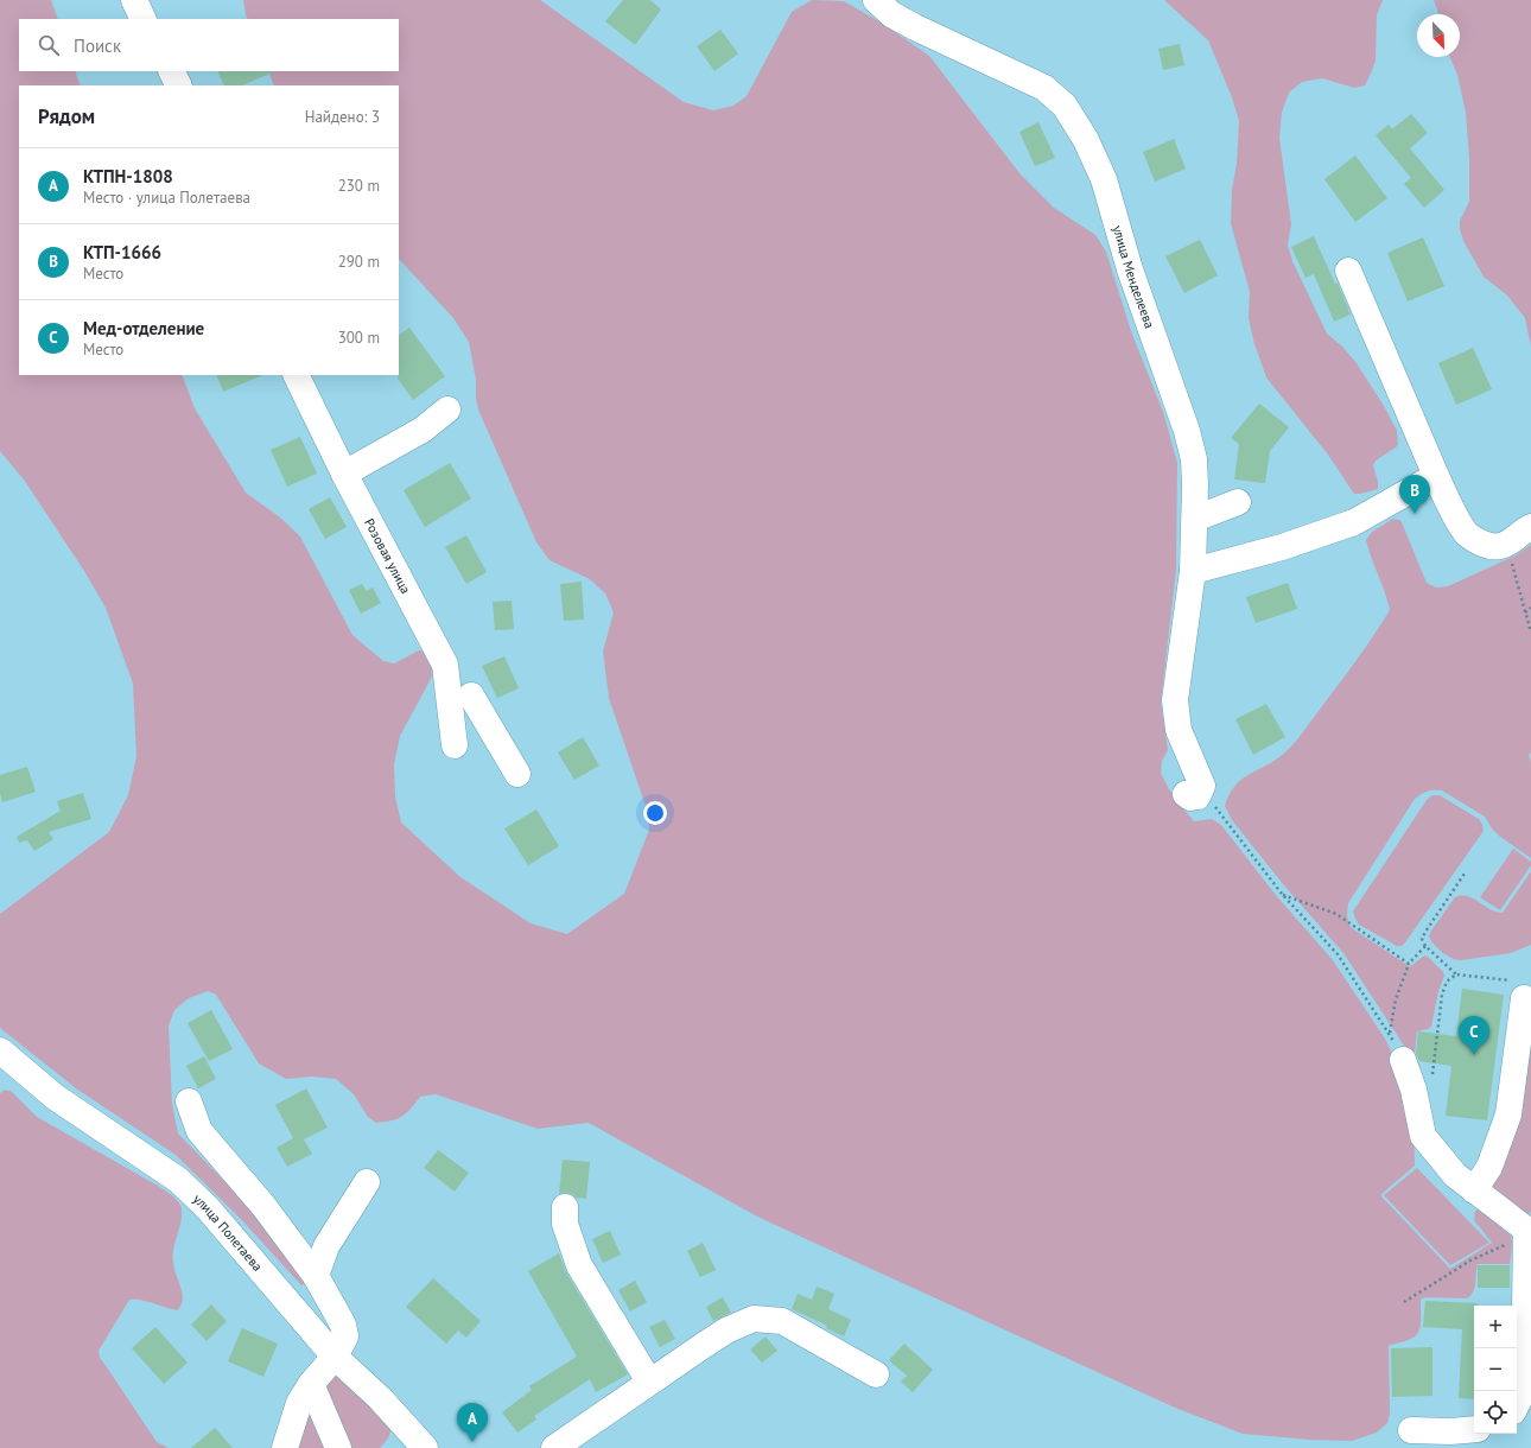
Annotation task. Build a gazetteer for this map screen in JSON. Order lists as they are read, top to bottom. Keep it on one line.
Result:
{"streets":{"street":["улица Менделеева","Розовая улица","улица Полетаева"]},"north":"bottom right","page":{"search":"Поиск","heading":["Рядом","Найдено: 3"],"list":[{"mark":"A","name":"КТПН-1808","note":"Место · улица Полетаева","value":"230 m"},{"mark":"B","name":"КТП-1666","note":"Место","value":"290 m"},{"mark":"C","name":"Мед-отделение","note":"Место","value":"300 m"}],"pins":["B","C","A"],"map_buttons":["+","−"]}}
